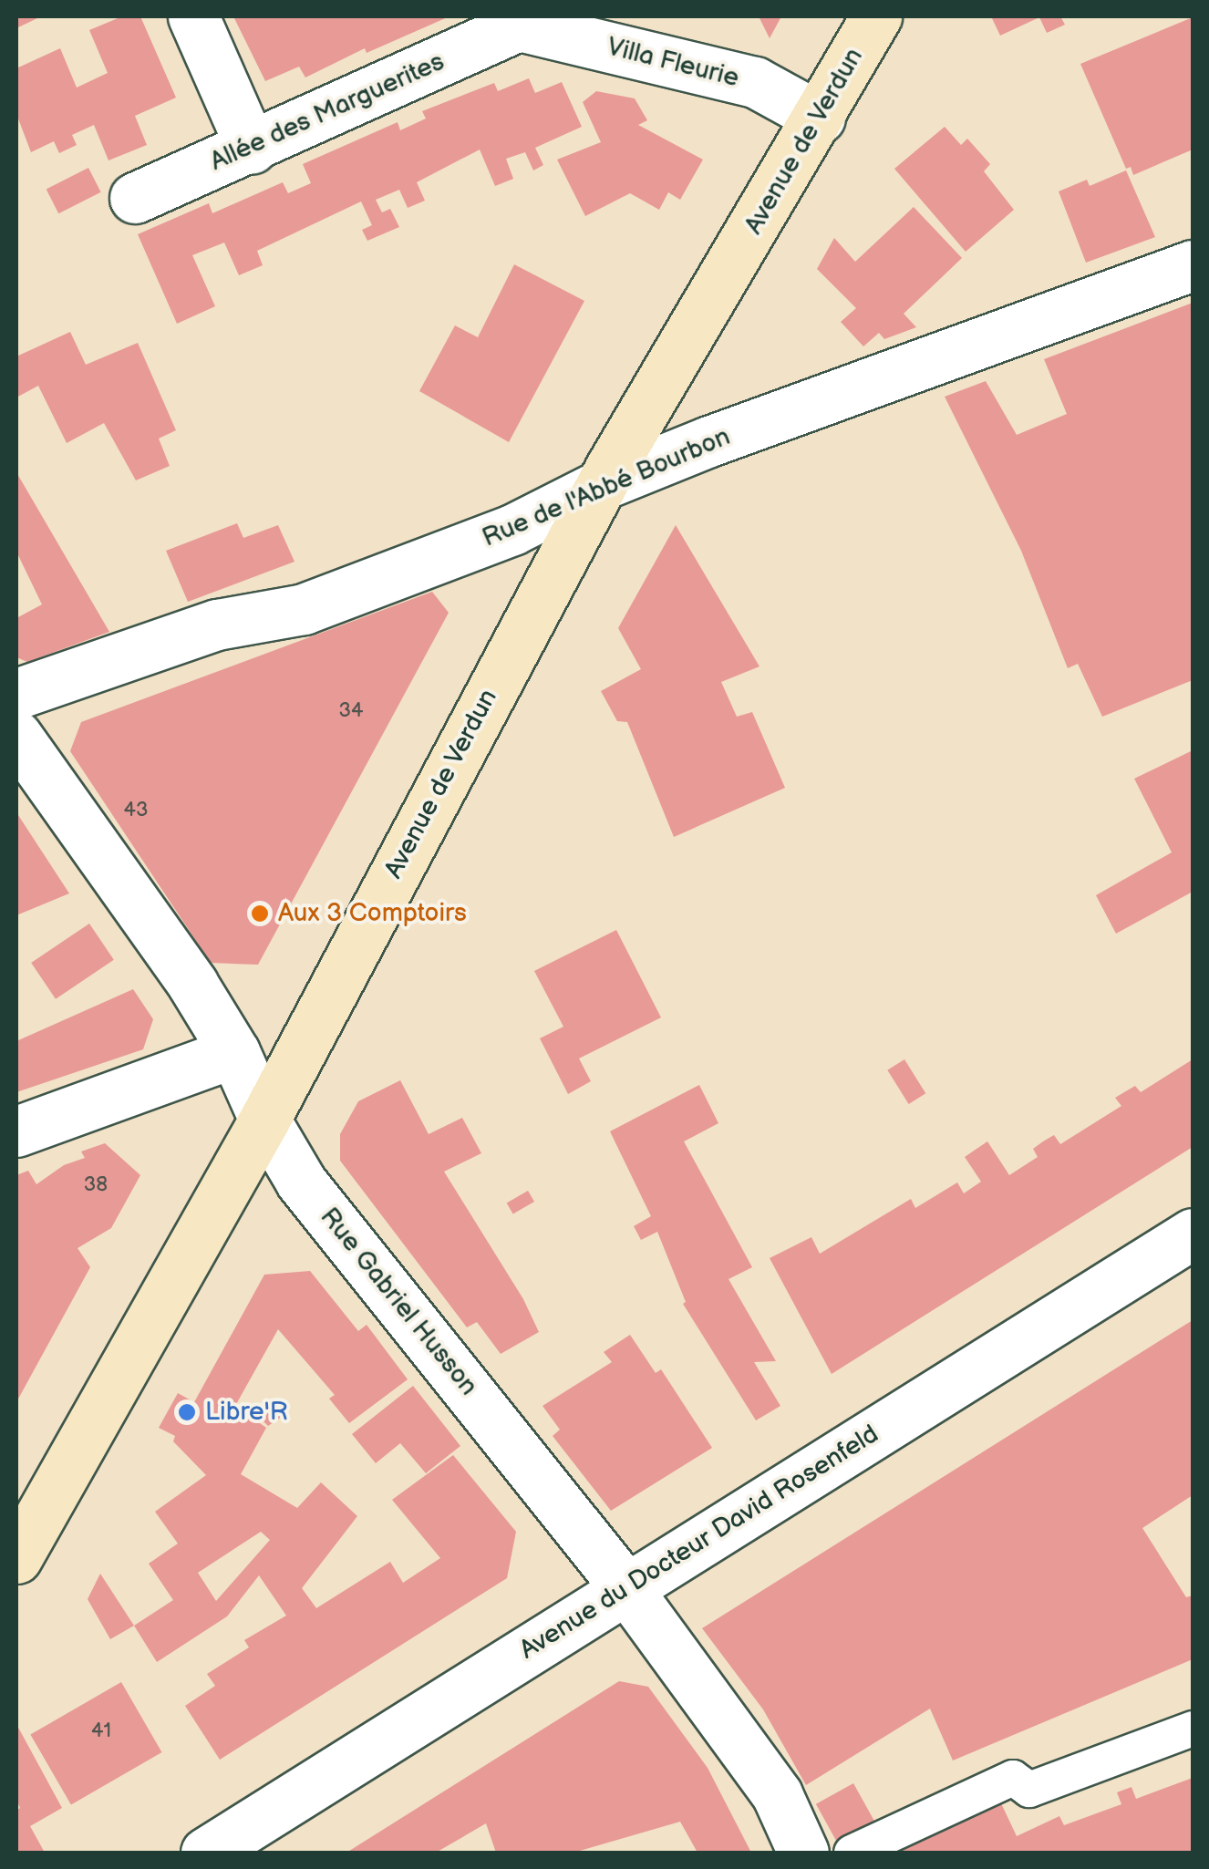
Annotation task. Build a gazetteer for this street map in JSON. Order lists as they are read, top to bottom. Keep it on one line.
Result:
{"streets":{"street":["Villa Fleurie","Allée des Marguerites","Avenue de Verdun","Rue de l'Abbé Bourbon","Rue Gabriel Husson","Avenue du Docteur David Rosenfeld"]},"crossings":[["Villa Fleurie","Allée des Marguerites"],["Villa Fleurie","Avenue de Verdun"],["Avenue de Verdun","Rue de l'Abbé Bourbon"],["Avenue de Verdun","Rue Gabriel Husson"],["Rue Gabriel Husson","Avenue du Docteur David Rosenfeld"]],"places":["Aux 3 Comptoirs","Libre'R"],"house_numbers":["34","43","38","41"]}
